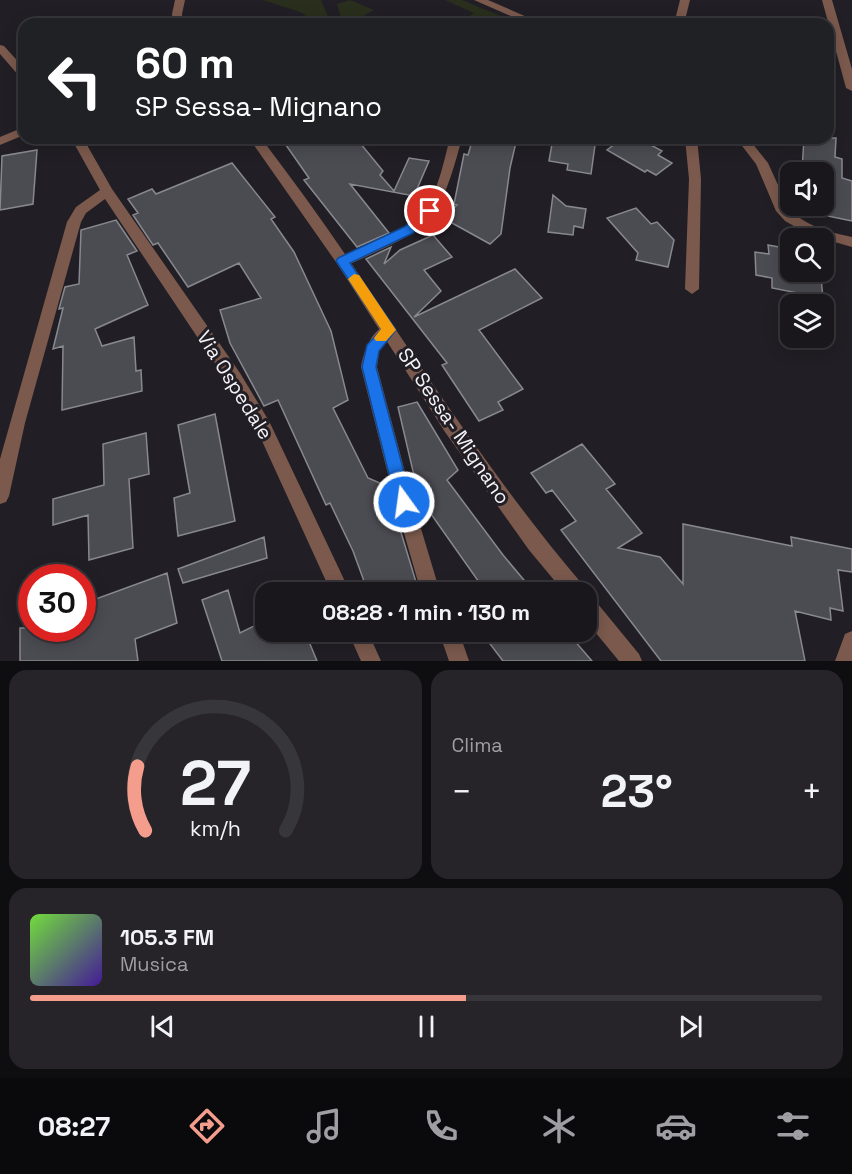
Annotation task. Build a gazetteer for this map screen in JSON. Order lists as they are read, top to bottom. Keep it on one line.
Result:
{"streets":{"street":["Via Ospedale","SP Sessa- Mignano"]},"page":{"turn":["60 m","SP Sessa- Mignano"],"limit":"30","trip":"08:28 · 1 min · 130 m","tile":"Clima","heat":["−","23°","+"],"song":["105.3 FM","Musica"],"tabs":"08:27","gauge":["27","km/h"]}}
